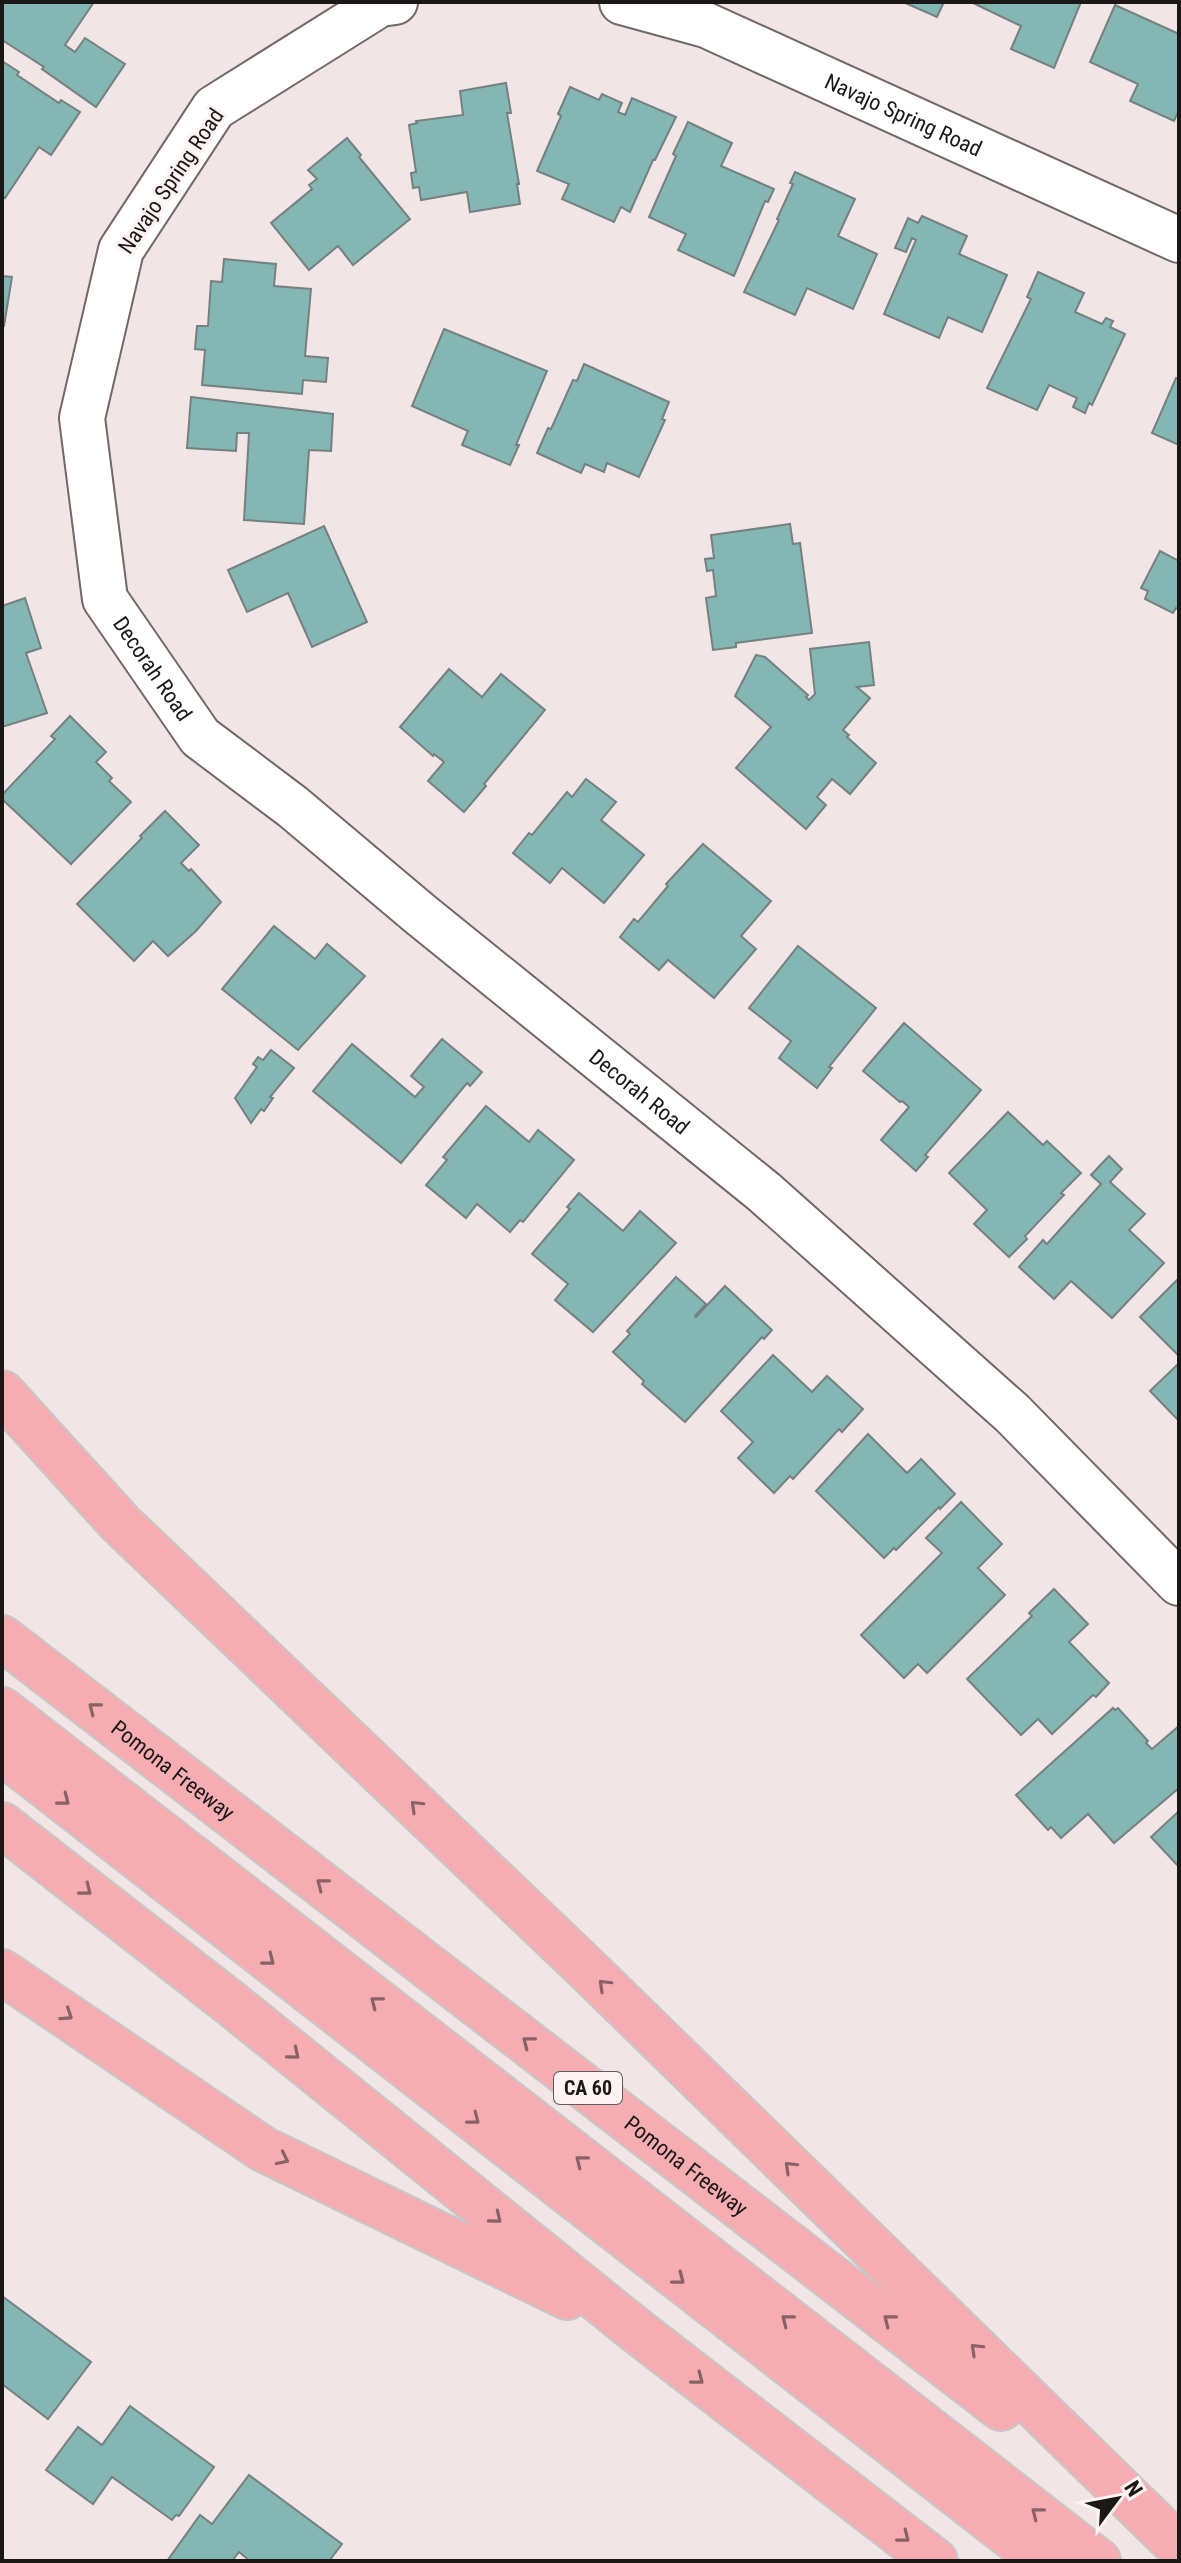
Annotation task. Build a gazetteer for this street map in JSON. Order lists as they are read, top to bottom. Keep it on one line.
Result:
{"streets":{"highway":["Pomona Freeway","CA 60"],"street":["Navajo Spring Road","Decorah Road"]},"crossings":[["Navajo Spring Road","Decorah Road"]],"north":"top right"}
